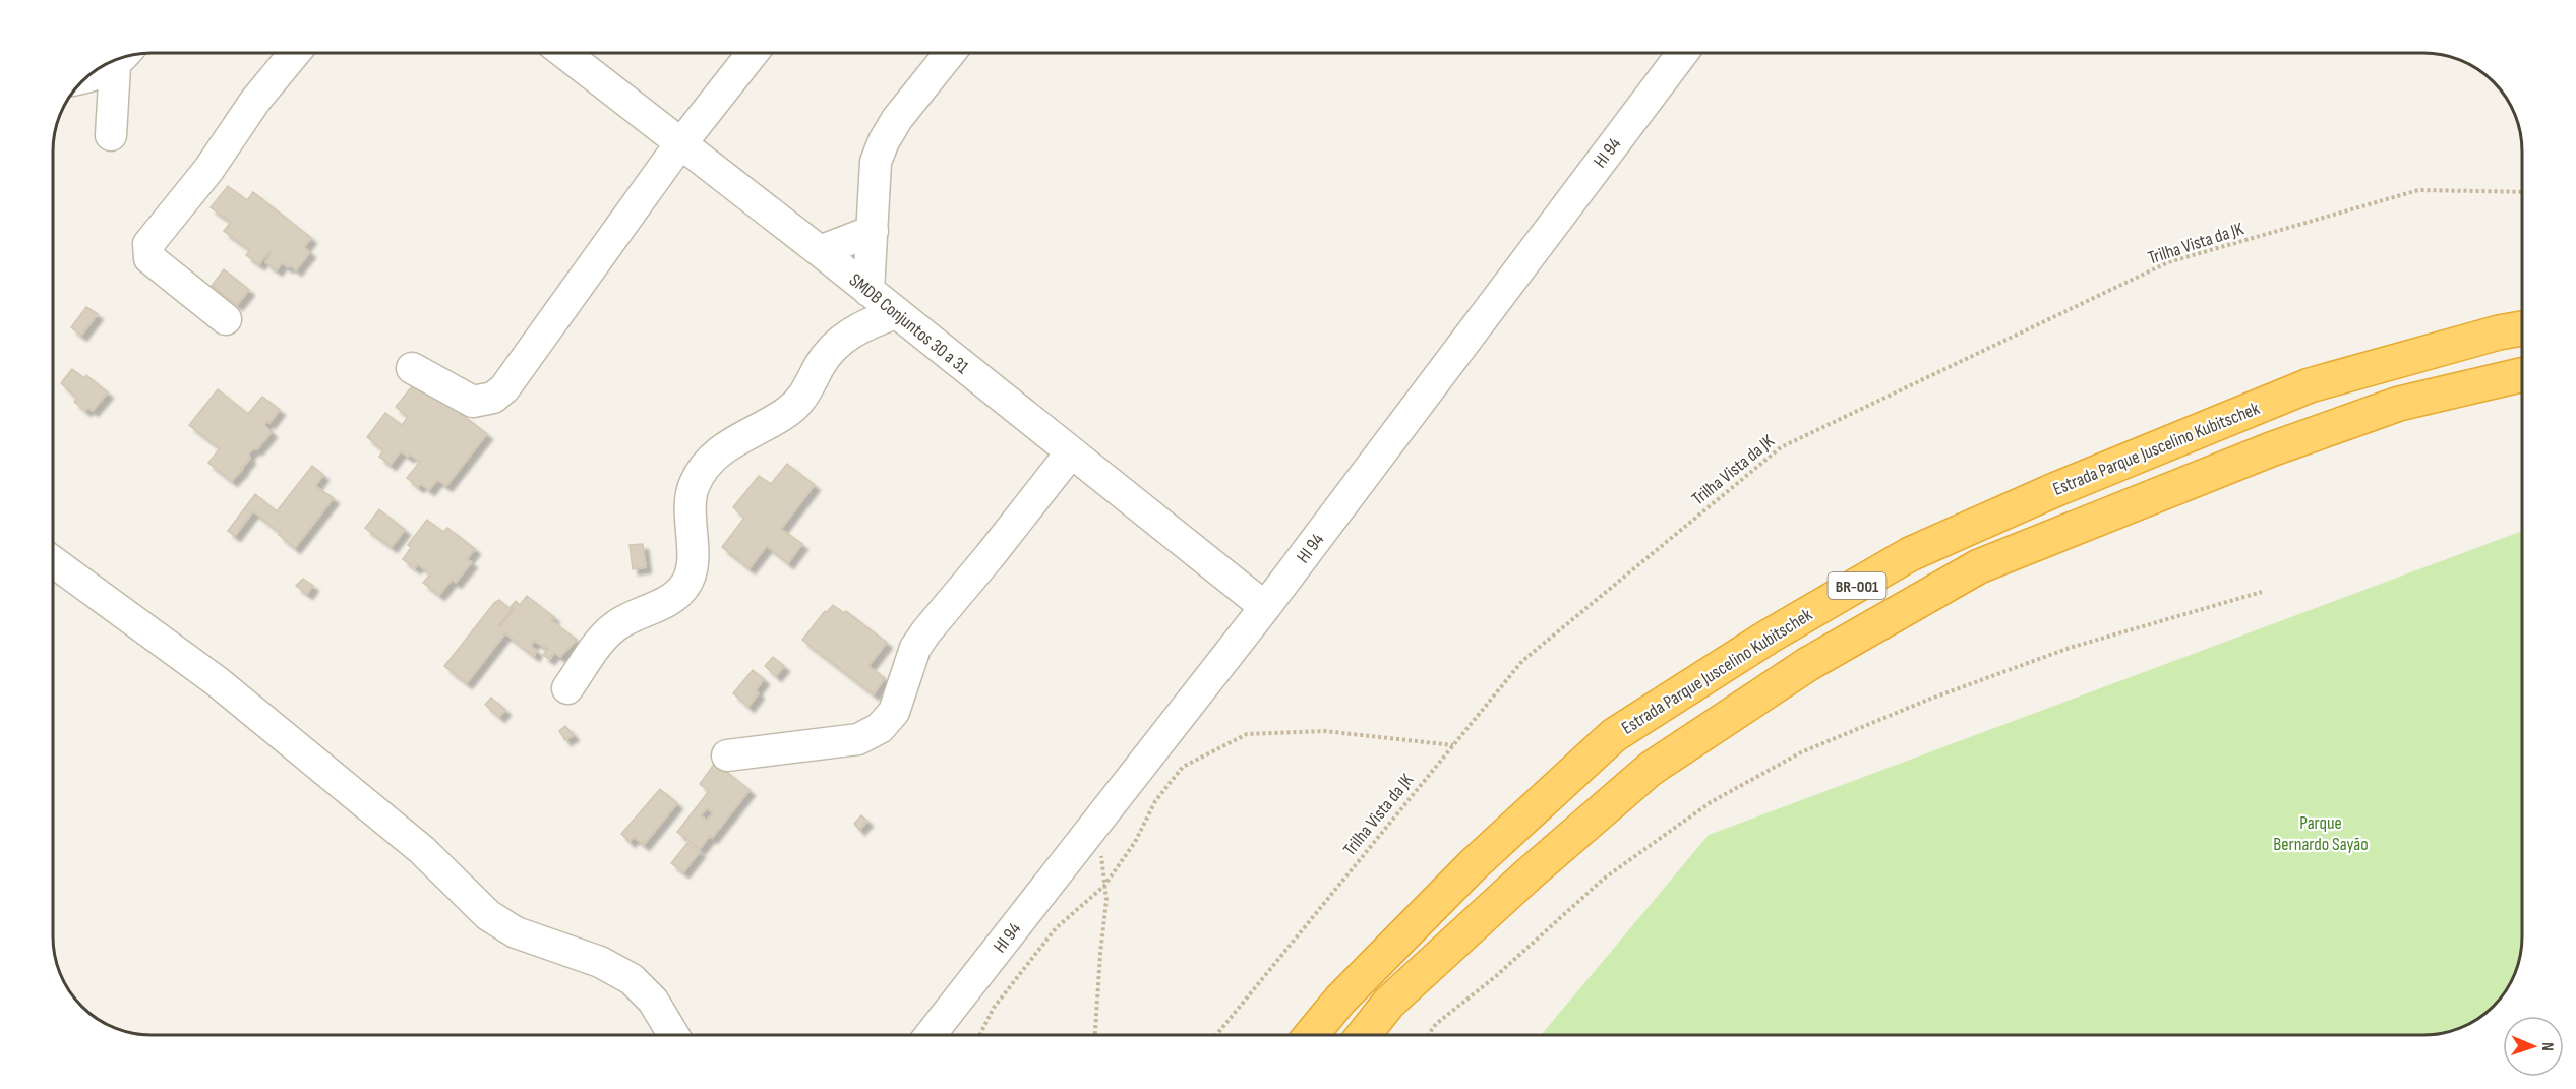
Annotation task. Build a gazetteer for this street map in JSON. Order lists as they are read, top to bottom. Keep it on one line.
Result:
{"streets":{"highway":["Estrada Parque Juscelino Kubitschek","BR-001"],"street":["HI 94","SMDB Conjuntos 30 a 31"],"path":["Trilha Vista da JK"]},"crossings":[["HI 94","SMDB Conjuntos 30 a 31"]],"parks":["Parque Bernardo Sayão"],"north":"right"}
